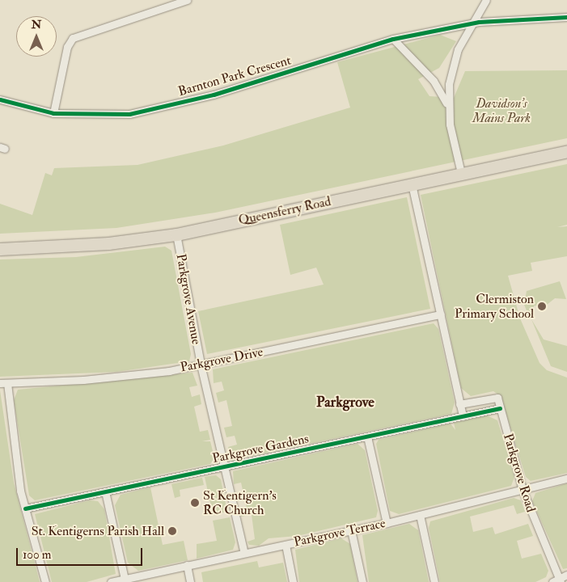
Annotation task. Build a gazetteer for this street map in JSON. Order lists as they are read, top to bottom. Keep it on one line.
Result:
{"streets":{"main road":["Queensferry Road"],"street":["Barnton Park Crescent","Parkgrove Avenue","Parkgrove Drive","Parkgrove Gardens","Parkgrove Road","Parkgrove Terrace"]},"crossings":[["Queensferry Road","Parkgrove Avenue"],["Parkgrove Avenue","Parkgrove Drive"],["Parkgrove Avenue","Parkgrove Gardens"],["Parkgrove Avenue","Parkgrove Terrace"],["Parkgrove Gardens","Parkgrove Road"],["Parkgrove Road","Parkgrove Terrace"]],"districts":["Parkgrove"],"parks":["Davidson's Mains Park"],"places":["Clermiston Primary School","St Kentigern’s RC Church","St. Kentigerns Parish Hall"],"scale_bar":"100 m","north":"top"}
